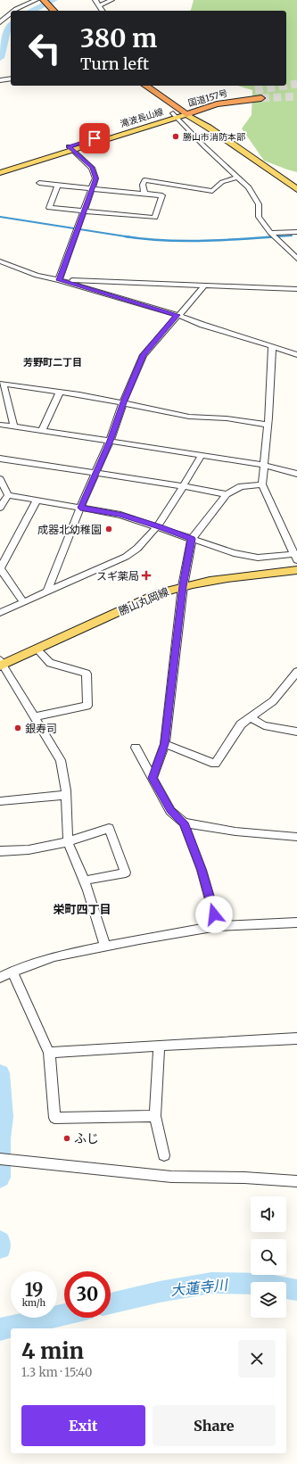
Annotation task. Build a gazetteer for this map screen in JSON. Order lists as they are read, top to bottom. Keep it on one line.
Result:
{"streets":{"highway":["国道157号"],"main road":["滝波長山線","勝山丸岡線"]},"crossings":[["国道157号","滝波長山線"]],"districts":["芳野町二丁目","栄町四丁目"],"water":["大蓮寺川"],"places":{"other":["勝山市消防本部","成器北幼稚園","銀寿司","ふじ"],"health":["スギ薬局"]},"page":{"turn":["380 m","Turn left"],"speed":"19 km/h","limit":"30","heading":["4 min","1.3 km · 15:40"],"buttons":["Exit","Share"]}}
